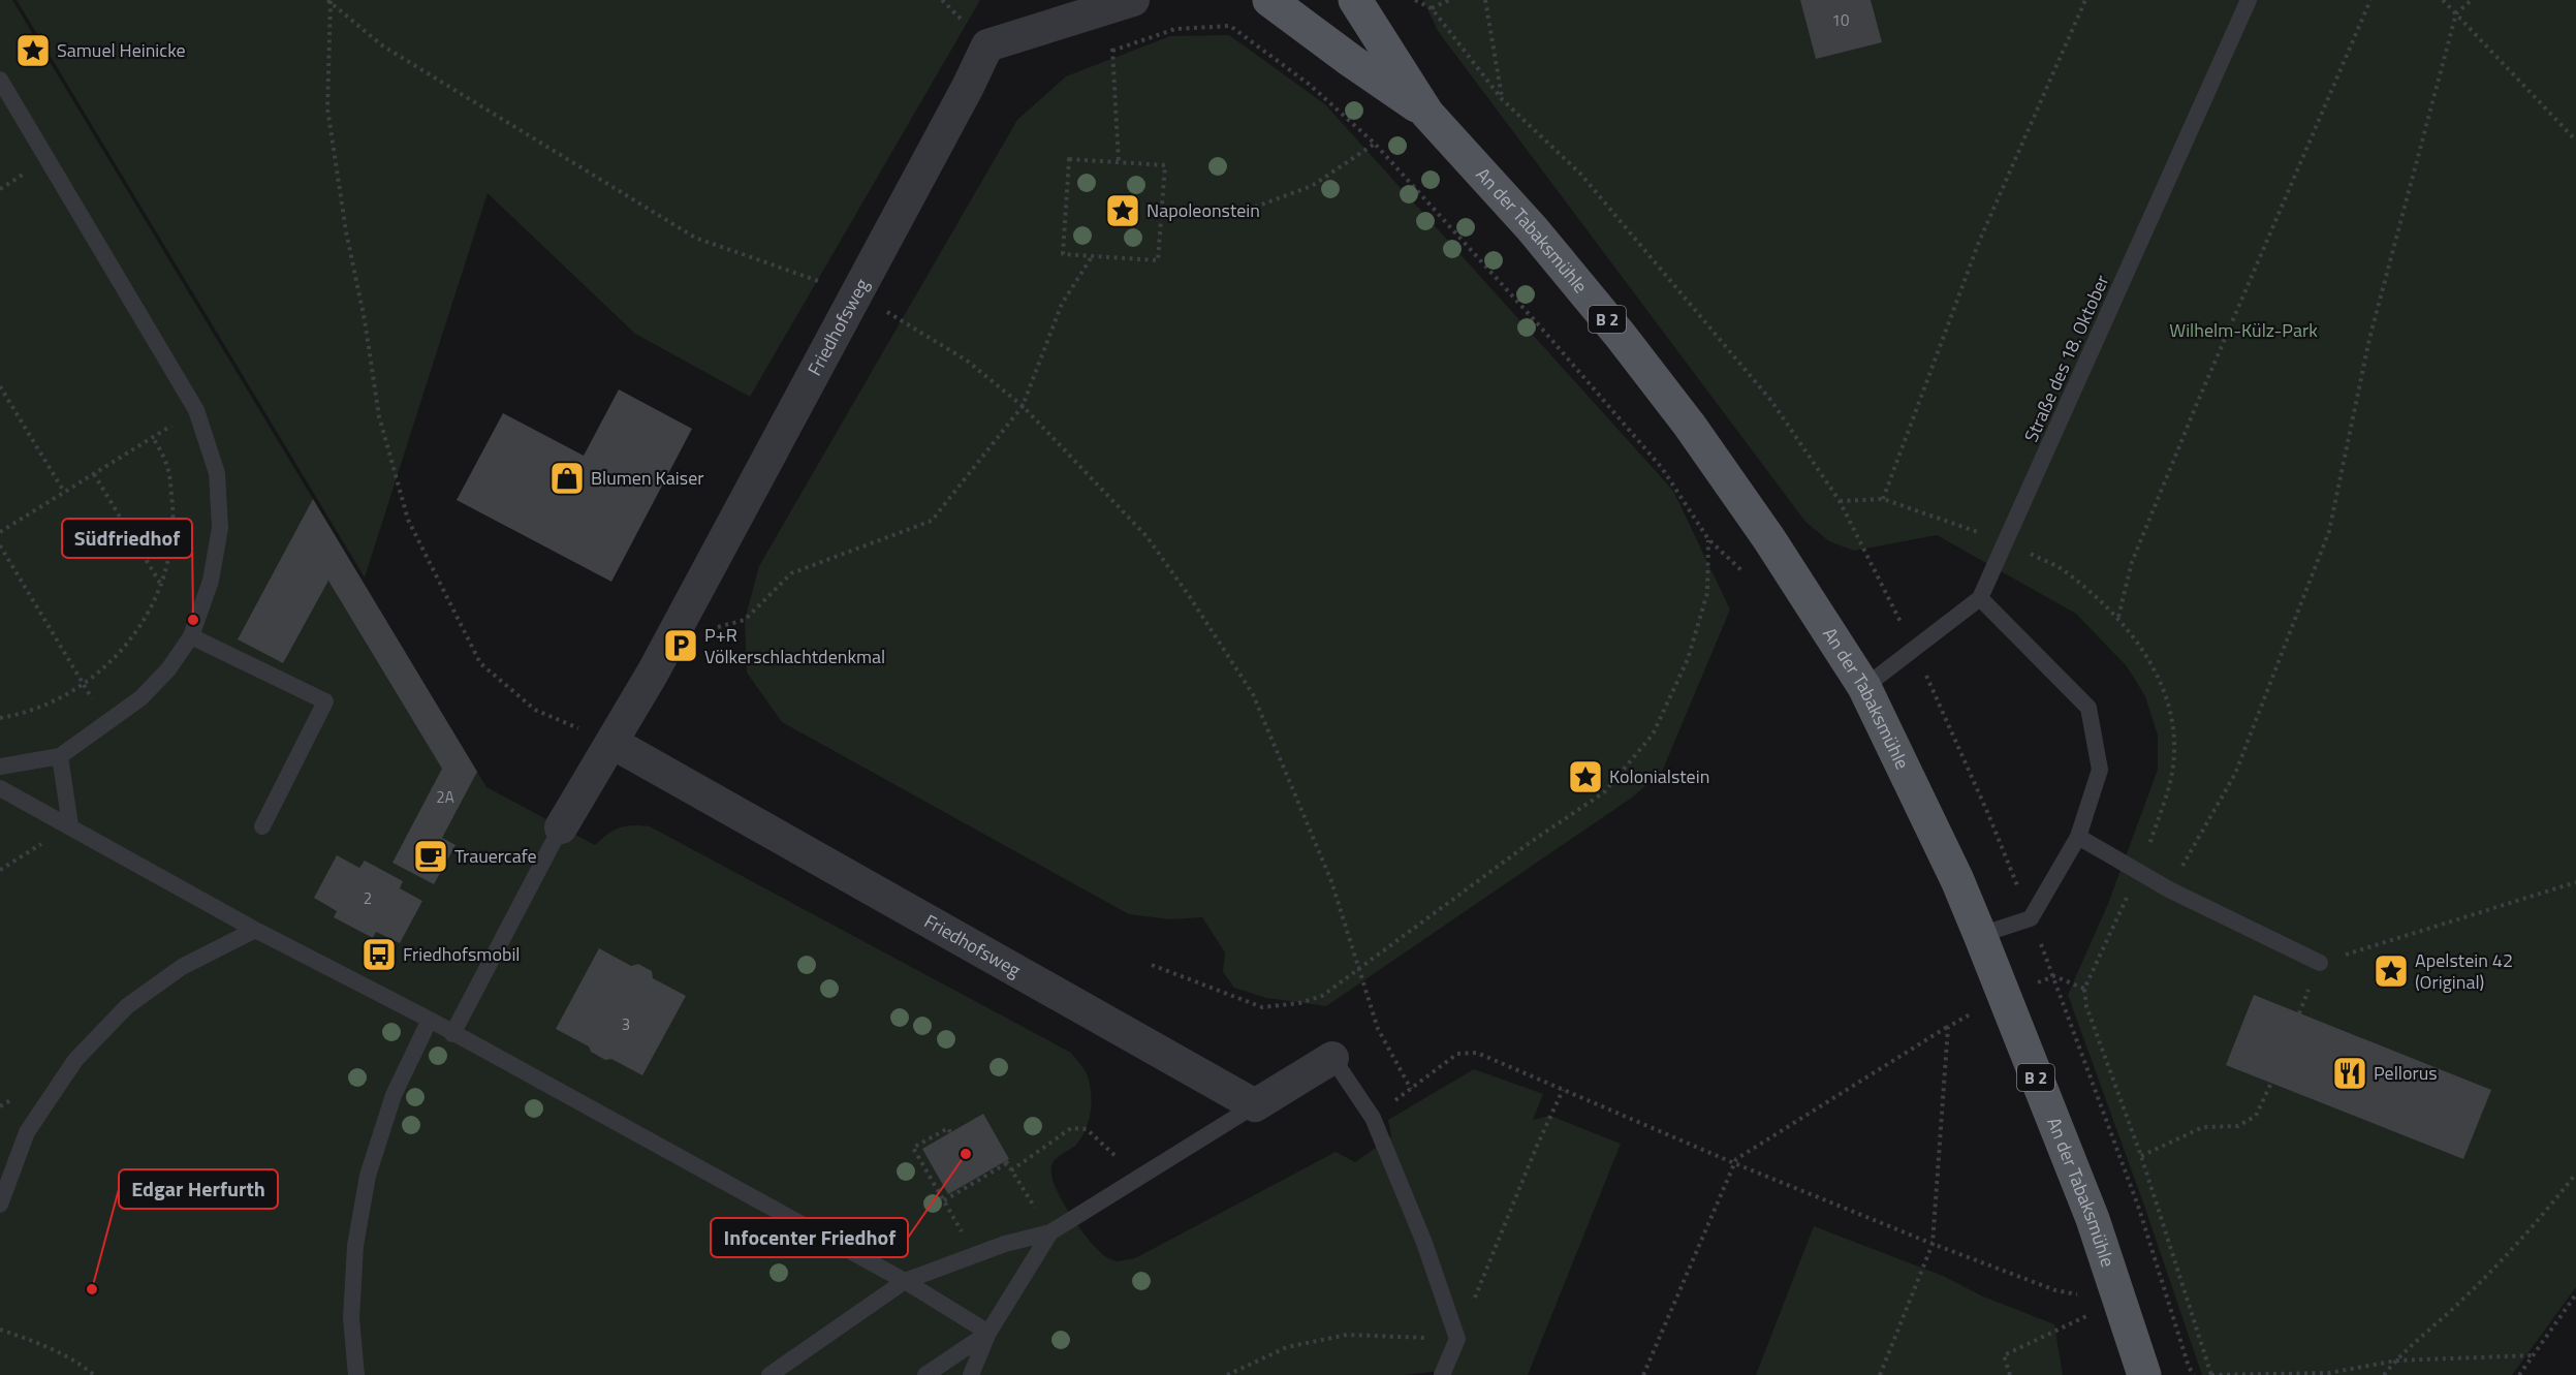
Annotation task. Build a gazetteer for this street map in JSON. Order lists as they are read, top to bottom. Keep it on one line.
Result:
{"streets":{"main road":["An der Tabaksmühle","B 2"],"street":["Friedhofsweg"],"lane":["Straße des 18. Oktober"]},"crossings":[["An der Tabaksmühle","Straße des 18. Oktober"]],"parks":["Wilhelm-Külz-Park"],"places":{"place":["Samuel Heinicke","Napoleonstein","Kolonialstein","Apelstein 42 (Original)"],"shop":["Blumen Kaiser"],"other":["Südfriedhof","Infocenter Friedhof","Edgar Herfurth"],"parking":["P+R Völkerschlachtdenkmal"],"cafe":["Trauercafe"],"bus stop":["Friedhofsmobil"],"restaurant":["Pellorus"]},"house_numbers":["10","2A","2","3"]}
